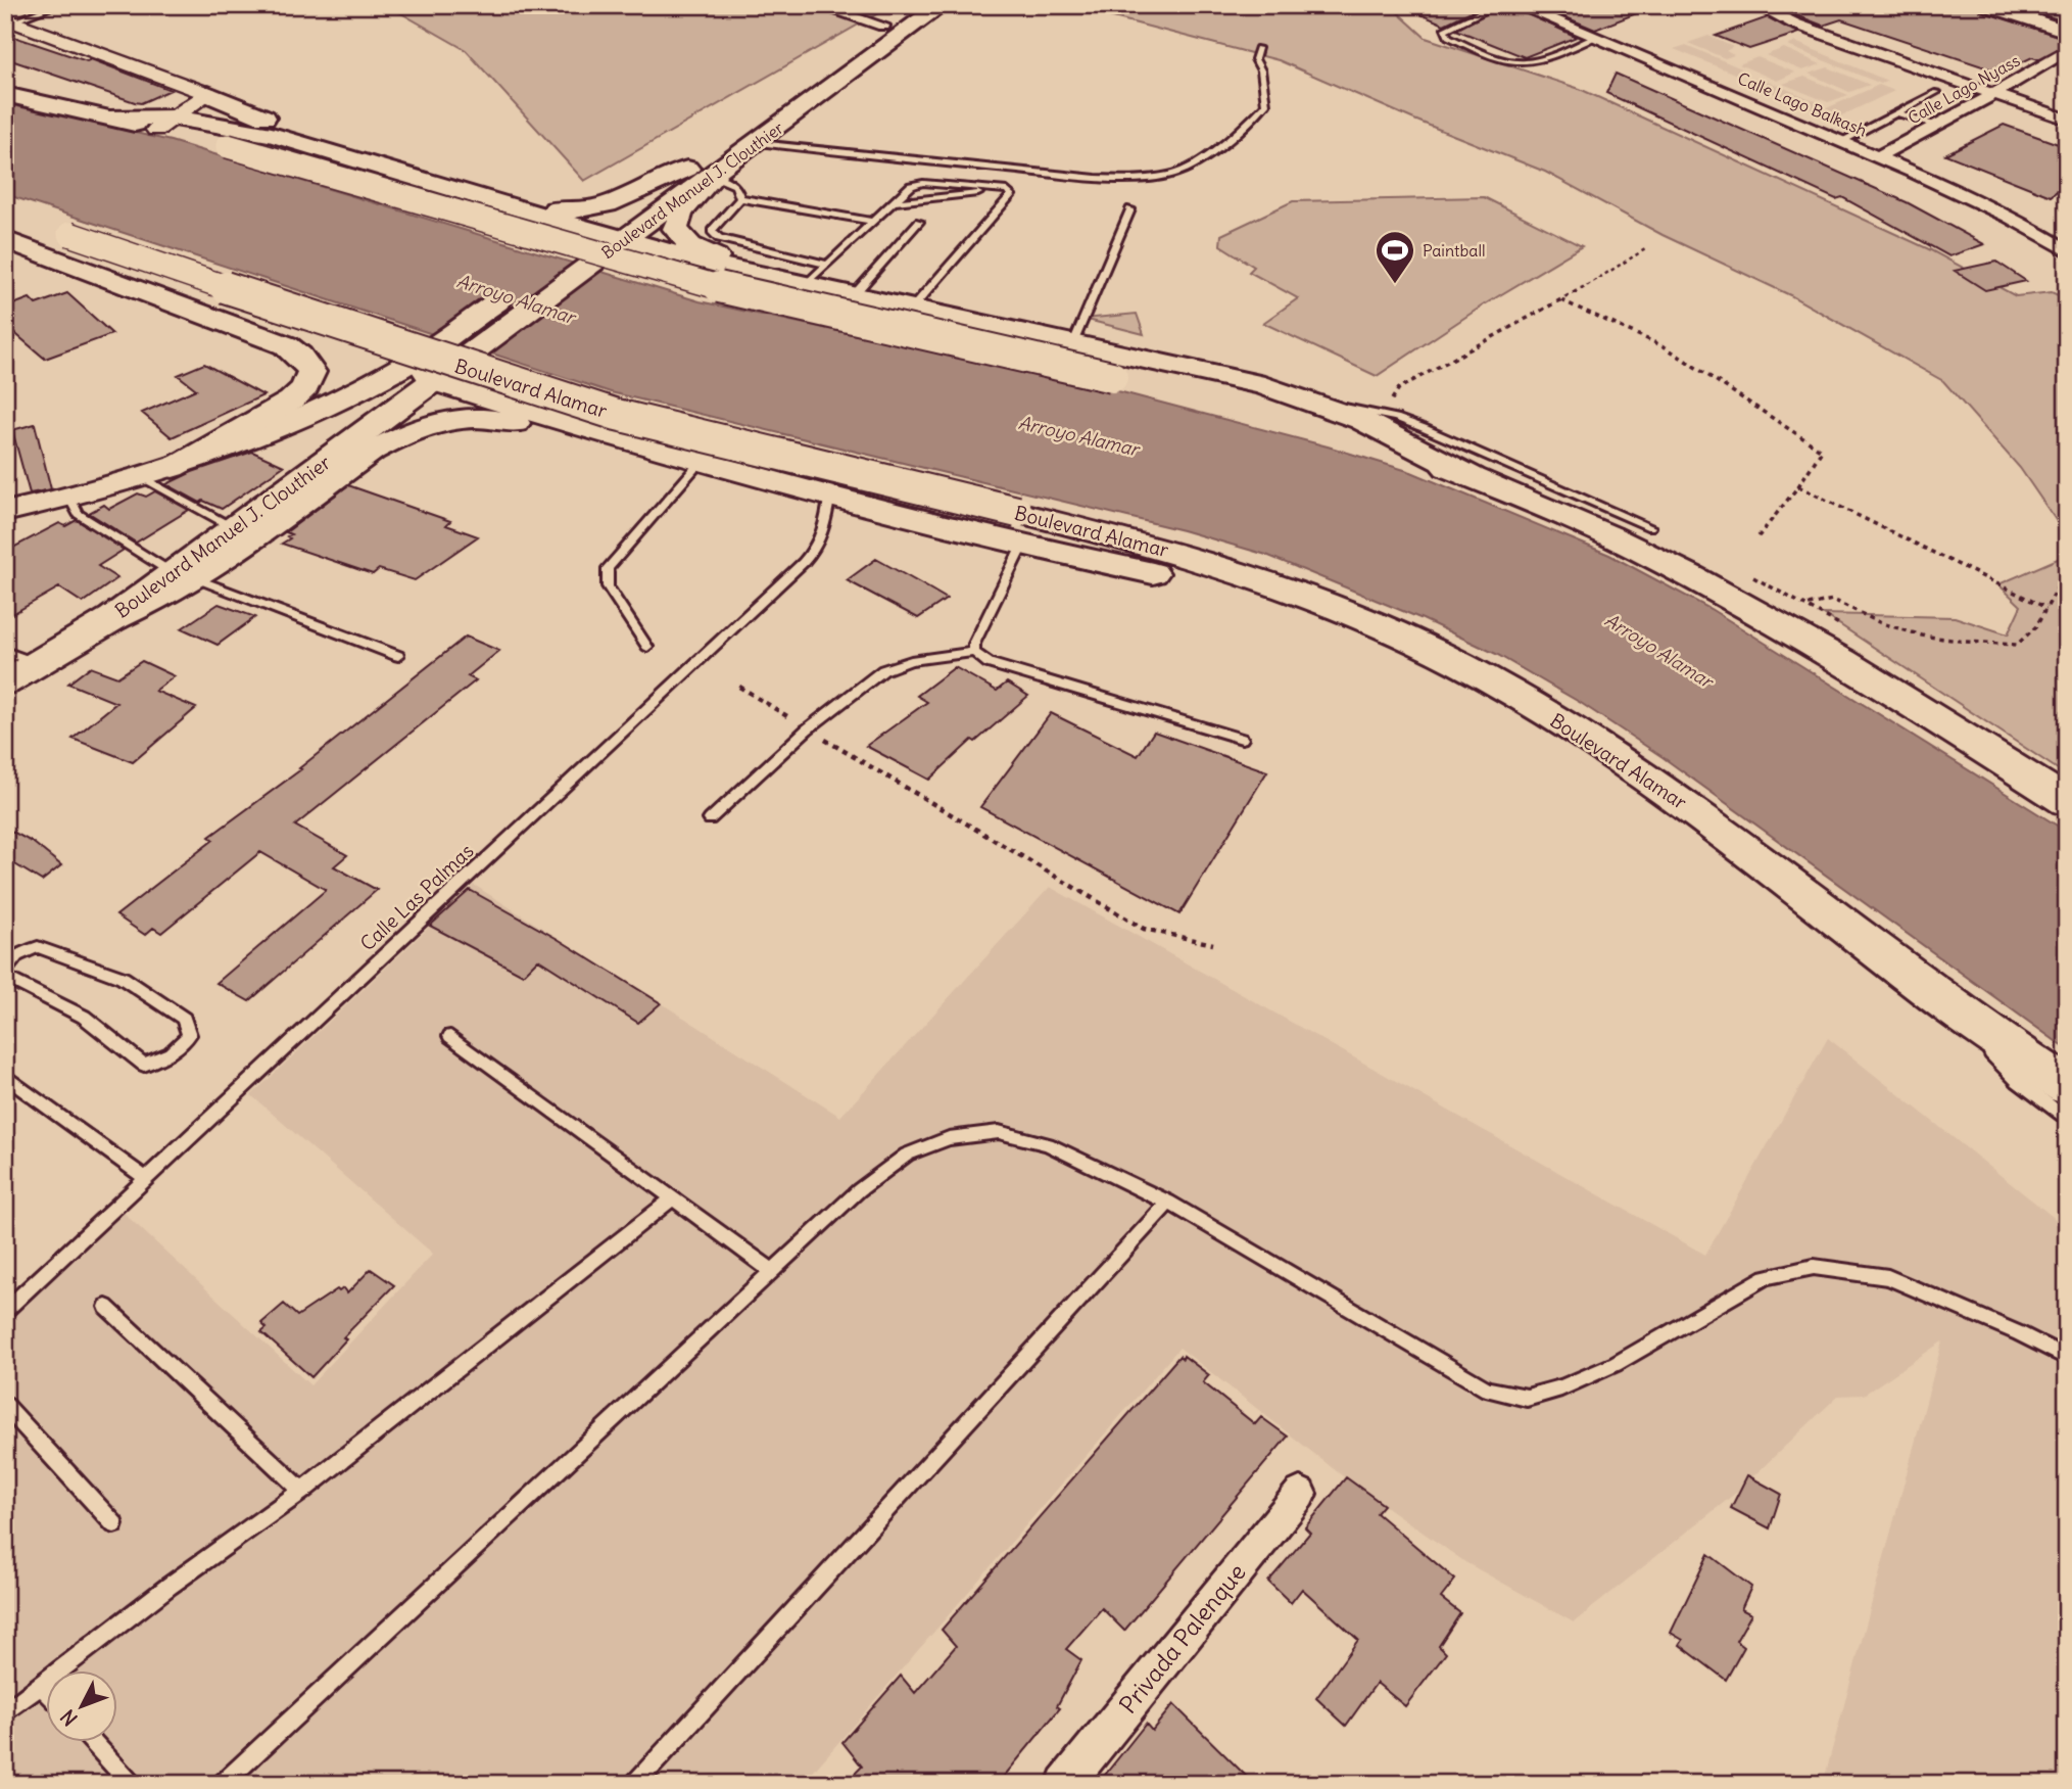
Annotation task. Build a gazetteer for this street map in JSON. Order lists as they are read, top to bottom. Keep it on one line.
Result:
{"streets":{"main road":["Boulevard Manuel J. Clouthier","Boulevard Alamar"],"street":["Calle Lago Nyass","Calle Lago Balkash","Privada Palenque"],"lane":["Calle Las Palmas"]},"crossings":[["Calle Lago Nyass","Calle Lago Balkash"]],"water":["Arroyo Alamar"],"places":{"sports":["Paintball"]},"north":"bottom left"}
